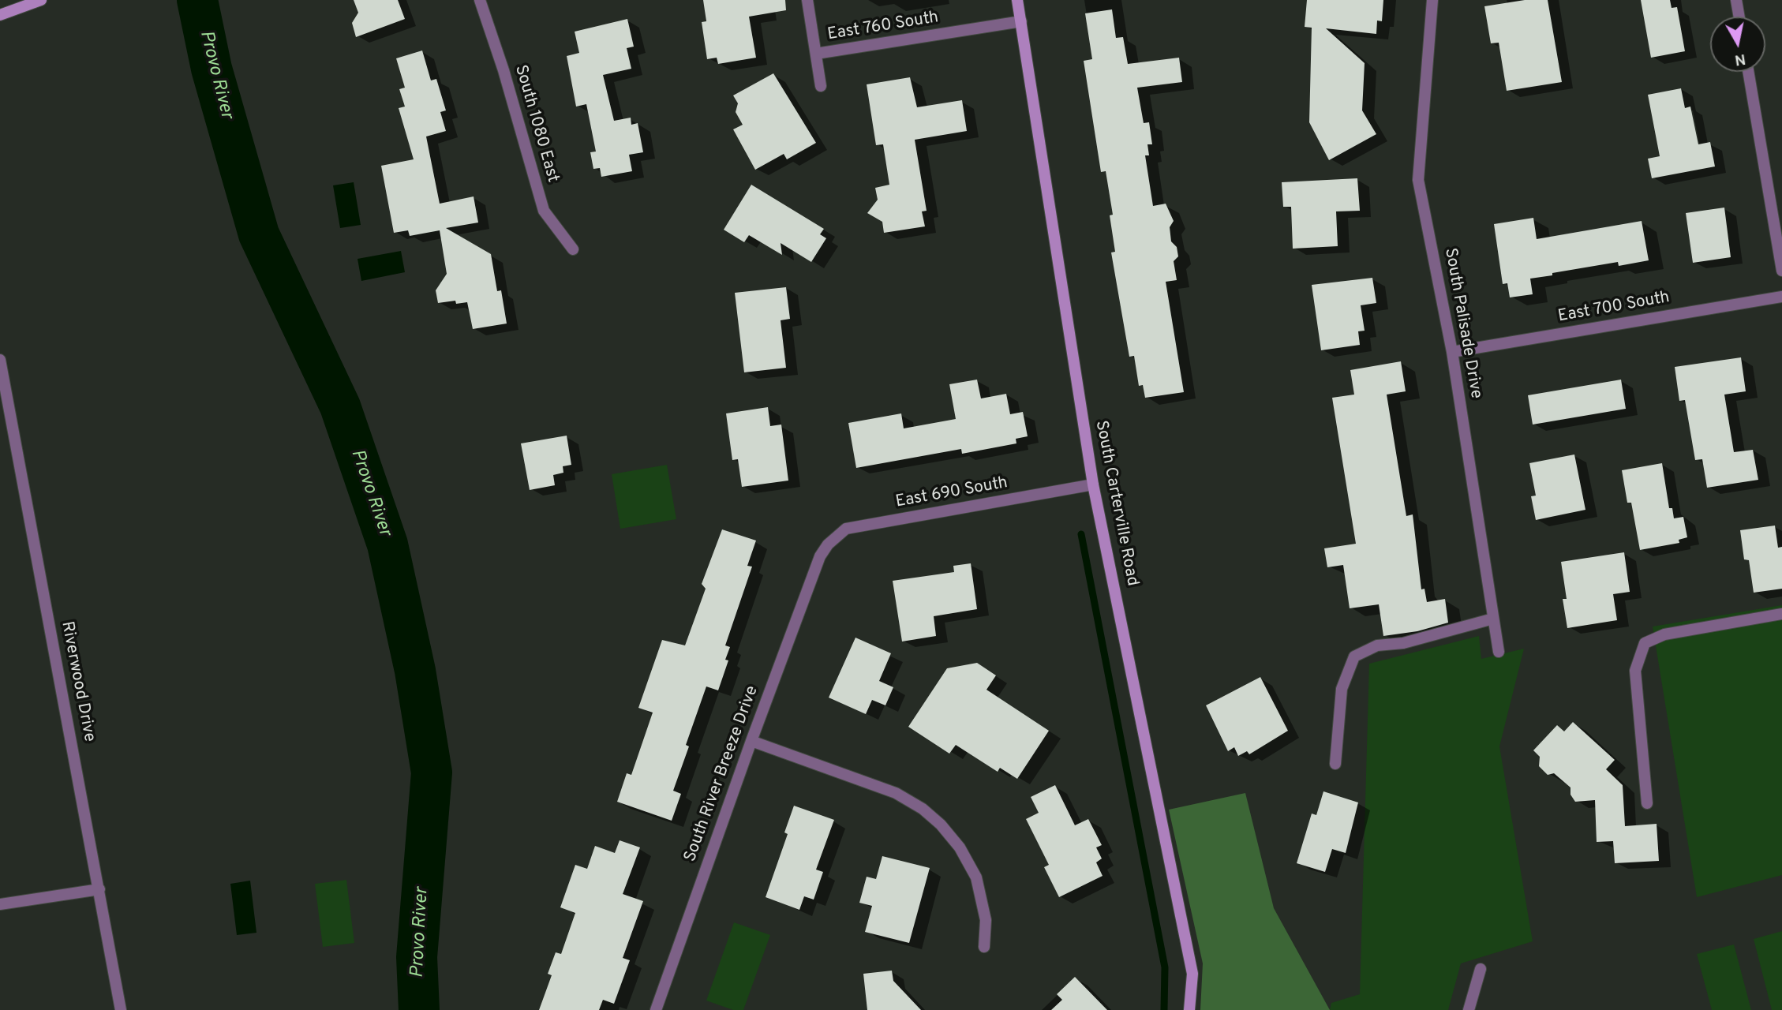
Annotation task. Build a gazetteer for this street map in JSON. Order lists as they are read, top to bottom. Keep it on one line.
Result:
{"streets":{"street":["East 760 South","South 1080 East","East 700 South","South Palisade Drive","East 690 South","South Carterville Road","Riverwood Drive","South River Breeze Drive"]},"crossings":[["East 760 South","South Carterville Road"],["East 700 South","South Palisade Drive"],["East 690 South","South Carterville Road"],["East 690 South","South River Breeze Drive"]],"water":["Provo River"],"north":"bottom"}
